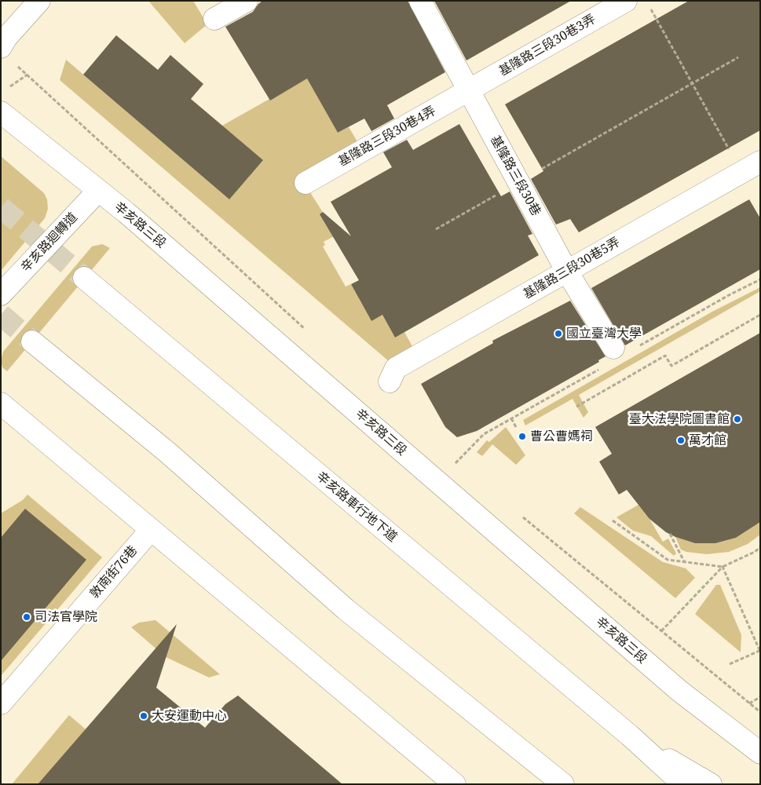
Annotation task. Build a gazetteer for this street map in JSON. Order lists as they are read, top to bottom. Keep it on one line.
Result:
{"streets":{"main road":["基隆路三段30巷3弄","基隆路三段30巷4弄","基隆路三段30巷","辛亥路三段","辛亥路迴轉道","基隆路三段30巷5弄","辛亥路車行地下道","敦南街76巷"]},"crossings":[["基隆路三段30巷3弄","基隆路三段30巷4弄"],["基隆路三段30巷3弄","基隆路三段30巷"],["基隆路三段30巷4弄","基隆路三段30巷"],["基隆路三段30巷","基隆路三段30巷5弄"],["辛亥路三段","辛亥路迴轉道"]],"places":["國立臺灣大學","臺大法學院圖書館","曹公曹媽祠","萬才館","司法官學院","大安運動中心"]}
